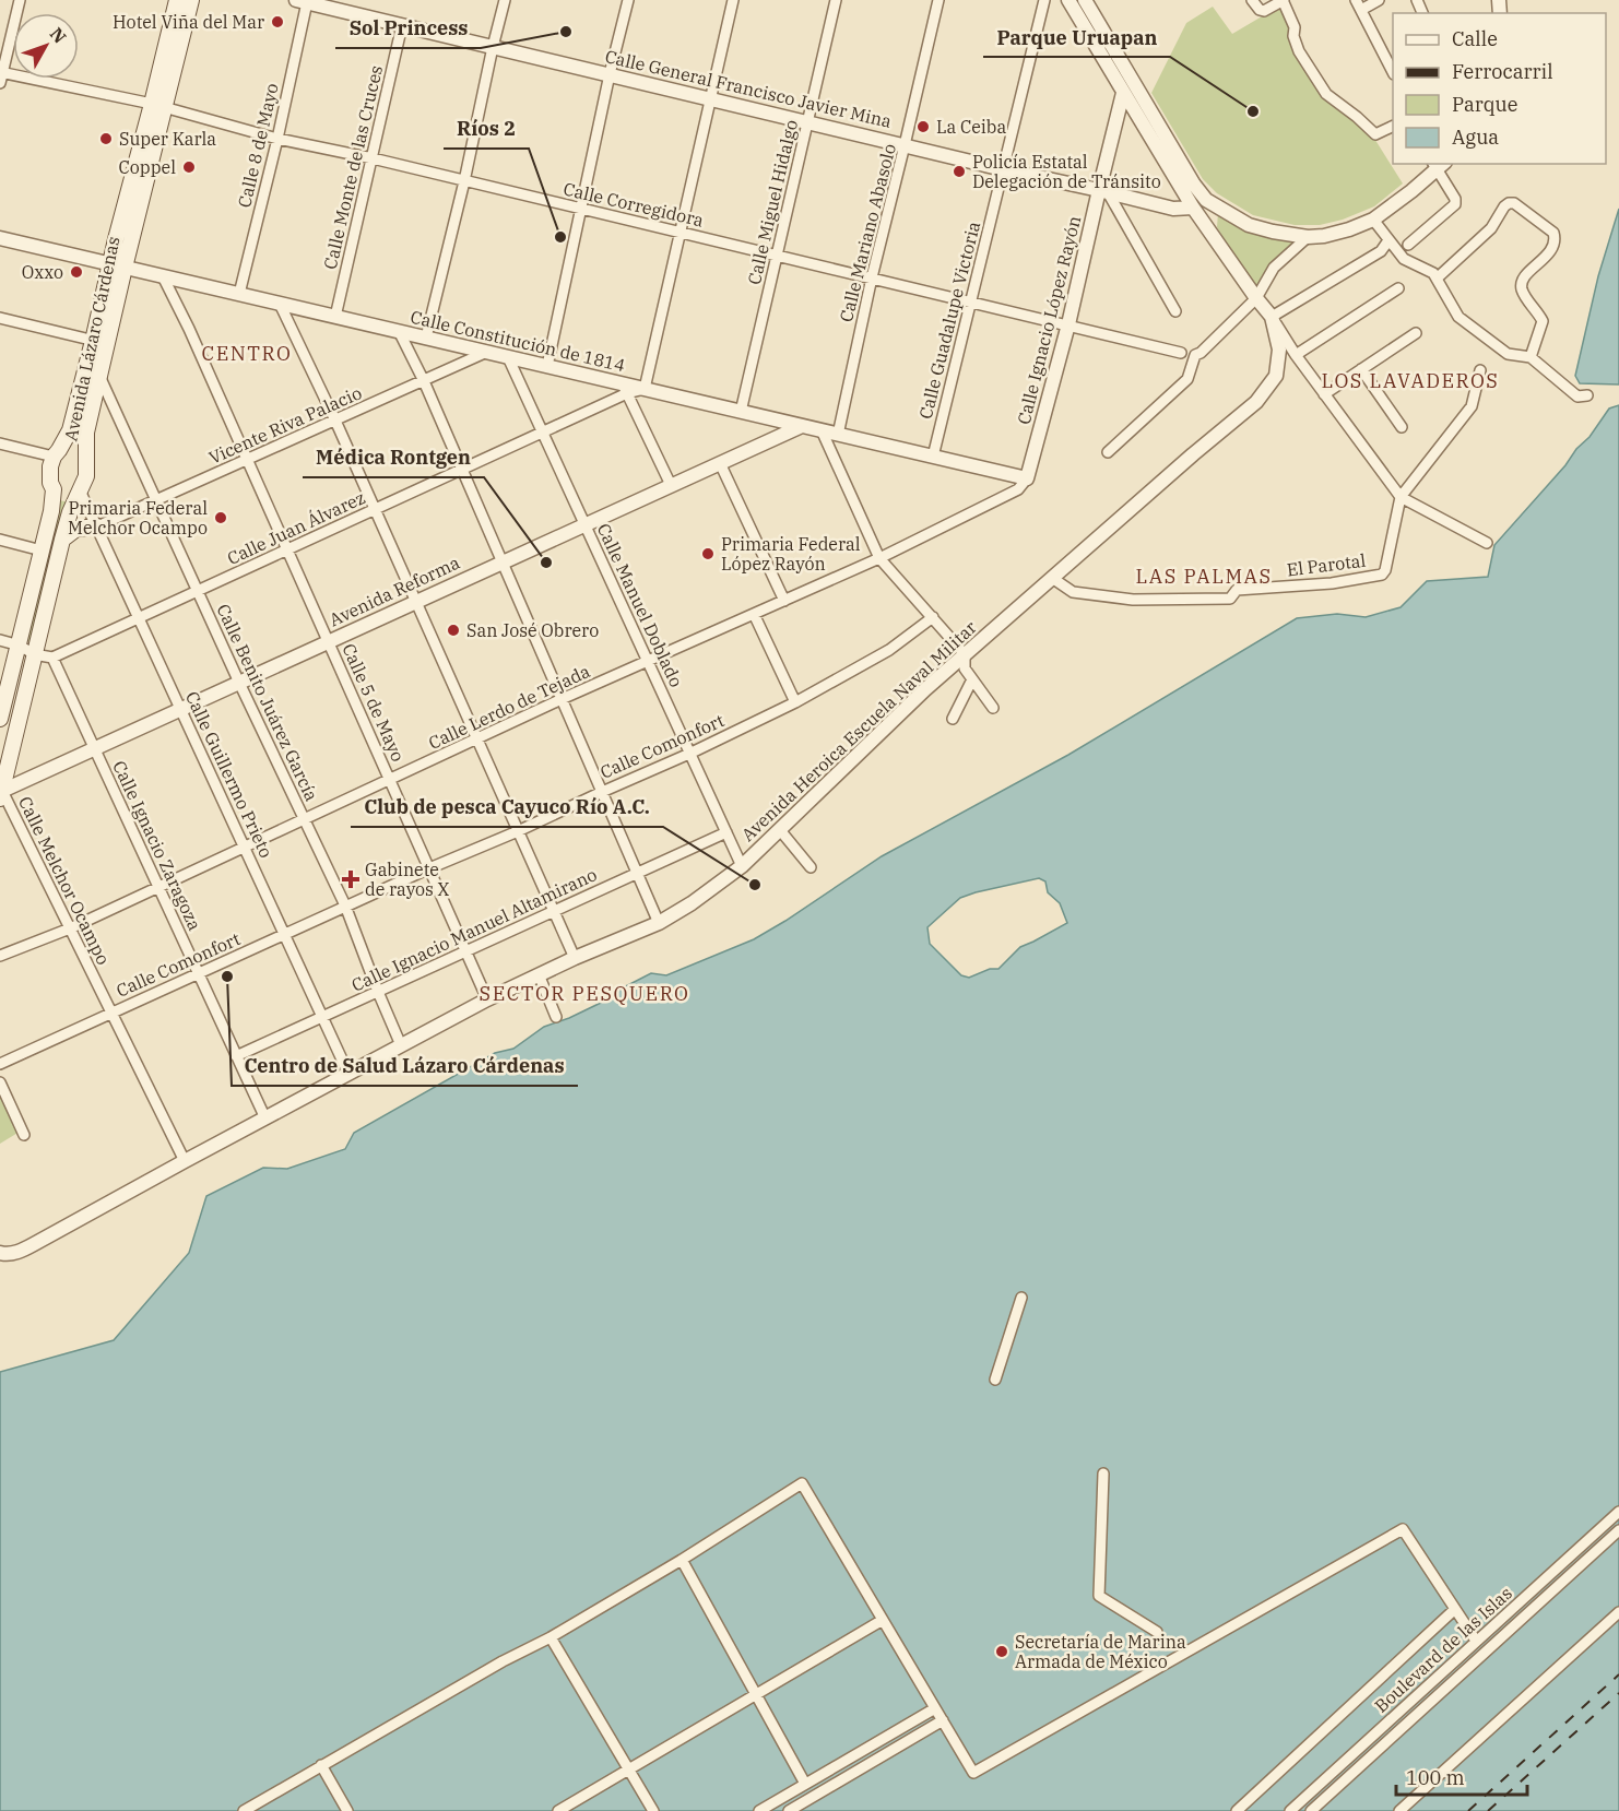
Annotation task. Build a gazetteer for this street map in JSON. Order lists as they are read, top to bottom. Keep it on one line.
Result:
{"streets":{"main road":["Avenida Lázaro Cárdenas"],"street":["Calle General Francisco Javier Mina","Calle 8 de Mayo","Calle Monte de las Cruces","Calle Miguel Hidalgo","Calle Corregidora","Calle Mariano Abasolo","Calle Guadalupe Victoria","Calle Ignacio López Rayón","Calle Constitución de 1814","Vicente Riva Palacio","Calle Juan Álvarez","El Parotal","Avenida Reforma","Calle Manuel Doblado","Calle Benito Juárez García","Calle 5 de Mayo","Calle Lerdo de Tejada","Avenida Heroica Escuela Naval Militar","Calle Comonfort","Calle Guillermo Prieto","Calle Ignacio Zaragoza","Calle Melchor Ocampo","Calle Ignacio Manuel Altamirano","Boulevard de las Islas"]},"crossings":[["Calle General Francisco Javier Mina","Calle 8 de Mayo"],["Calle General Francisco Javier Mina","Calle Monte de las Cruces"],["Calle General Francisco Javier Mina","Calle Miguel Hidalgo"],["Calle General Francisco Javier Mina","Calle Mariano Abasolo"],["Calle General Francisco Javier Mina","Calle Guadalupe Victoria"],["Calle General Francisco Javier Mina","Calle Ignacio López Rayón"],["Calle General Francisco Javier Mina","Avenida Heroica Escuela Naval Militar"],["Calle 8 de Mayo","Calle Corregidora"],["Calle 8 de Mayo","Calle Constitución de 1814"],["Calle Monte de las Cruces","Calle Corregidora"],["Calle Monte de las Cruces","Calle Constitución de 1814"],["Calle Miguel Hidalgo","Calle Corregidora"],["Calle Miguel Hidalgo","Calle Constitución de 1814"],["Calle Corregidora","Calle Mariano Abasolo"],["Calle Corregidora","Calle Guadalupe Victoria"],["Calle Corregidora","Calle Ignacio López Rayón"],["Calle Corregidora","Avenida Lázaro Cárdenas"],["Calle Mariano Abasolo","Calle Constitución de 1814"],["Calle Guadalupe Victoria","Calle Constitución de 1814"],["Calle Ignacio López Rayón","Calle Constitución de 1814"],["Calle Ignacio López Rayón","Calle Lerdo de Tejada"],["Calle Ignacio López Rayón","Avenida Heroica Escuela Naval Militar"],["Avenida Lázaro Cárdenas","Calle Constitución de 1814"],["Avenida Lázaro Cárdenas","Avenida Reforma"],["Avenida Lázaro Cárdenas","Calle Benito Juárez García"],["Avenida Lázaro Cárdenas","Calle Guillermo Prieto"],["Avenida Lázaro Cárdenas","Calle Melchor Ocampo"],["Calle Constitución de 1814","Vicente Riva Palacio"],["Calle Constitución de 1814","Calle Juan Álvarez"],["Calle Constitución de 1814","Avenida Reforma"],["Calle Constitución de 1814","Calle Manuel Doblado"],["Calle Constitución de 1814","Calle 5 de Mayo"],["Calle Constitución de 1814","Calle Lerdo de Tejada"],["Vicente Riva Palacio","Calle Benito Juárez García"],["Vicente Riva Palacio","Calle 5 de Mayo"],["Vicente Riva Palacio","Calle Guillermo Prieto"],["Calle Juan Álvarez","Calle Manuel Doblado"],["Calle Juan Álvarez","Calle Benito Juárez García"],["Calle Juan Álvarez","Calle 5 de Mayo"],["Calle Juan Álvarez","Calle Guillermo Prieto"],["Calle Juan Álvarez","Calle Ignacio Zaragoza"],["El Parotal","Avenida Heroica Escuela Naval Militar"],["Avenida Reforma","Calle Manuel Doblado"],["Avenida Reforma","Calle Benito Juárez García"],["Avenida Reforma","Calle 5 de Mayo"],["Avenida Reforma","Calle Guillermo Prieto"],["Avenida Reforma","Calle Ignacio Zaragoza"],["Avenida Reforma","Calle Melchor Ocampo"],["Calle Manuel Doblado","Calle Lerdo de Tejada"],["Calle Manuel Doblado","Avenida Heroica Escuela Naval Militar"],["Calle Manuel Doblado","Calle Comonfort"],["Calle Manuel Doblado","Calle Ignacio Manuel Altamirano"],["Calle Benito Juárez García","Calle Lerdo de Tejada"],["Calle Benito Juárez García","Avenida Heroica Escuela Naval Militar"],["Calle Benito Juárez García","Calle Comonfort"],["Calle Benito Juárez García","Calle Ignacio Manuel Altamirano"],["Calle 5 de Mayo","Calle Lerdo de Tejada"],["Calle 5 de Mayo","Avenida Heroica Escuela Naval Militar"],["Calle 5 de Mayo","Calle Comonfort"],["Calle 5 de Mayo","Calle Ignacio Manuel Altamirano"],["Calle Lerdo de Tejada","Calle Guillermo Prieto"],["Calle Lerdo de Tejada","Calle Ignacio Zaragoza"],["Calle Lerdo de Tejada","Calle Melchor Ocampo"],["Avenida Heroica Escuela Naval Militar","Calle Guillermo Prieto"],["Avenida Heroica Escuela Naval Militar","Calle Ignacio Zaragoza"],["Avenida Heroica Escuela Naval Militar","Calle Melchor Ocampo"],["Calle Comonfort","Calle Guillermo Prieto"],["Calle Comonfort","Calle Ignacio Zaragoza"],["Calle Comonfort","Calle Melchor Ocampo"],["Calle Guillermo Prieto","Calle Ignacio Manuel Altamirano"],["Calle Ignacio Zaragoza","Calle Ignacio Manuel Altamirano"]],"districts":["CENTRO","LOS LAVADEROS","LAS PALMAS","SECTOR PESQUERO"],"places":{"other":["Hotel Viña del Mar","Sol Princess","Parque Uruapan","La Ceiba","Super Karla","Coppel","Policía Estatal Delegación de Tránsito","Ríos 2","Oxxo","Primaria Federal Melchor Ocampo","Primaria Federal López Rayón","Médica Rontgen","San José Obrero","Club de pesca Cayuco Río A.C.","Centro de Salud Lázaro Cárdenas","Secretaría de Marina Armada de México"],"health":["Gabinete de rayos X"]},"legend":["Calle","Ferrocarril","Parque","Agua"],"scale_bar":"100 m","north":"top right"}
